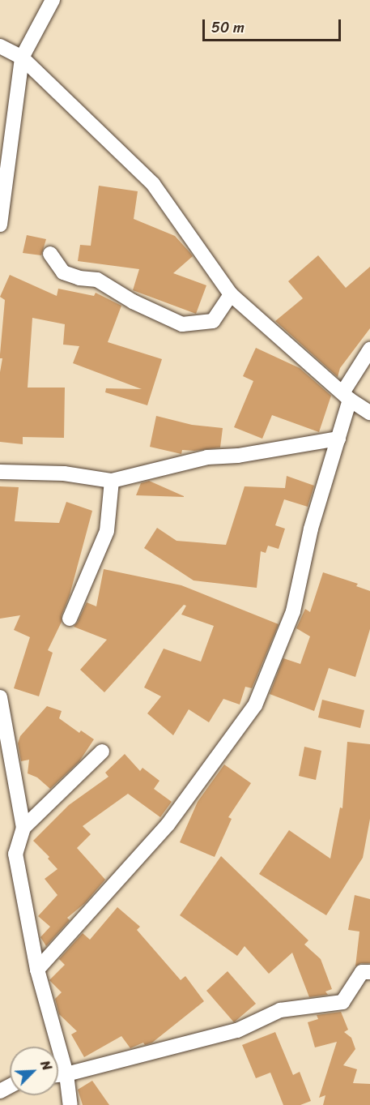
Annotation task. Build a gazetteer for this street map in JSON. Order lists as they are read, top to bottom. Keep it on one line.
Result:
{"scale_bar":"50 m","north":"top right"}
